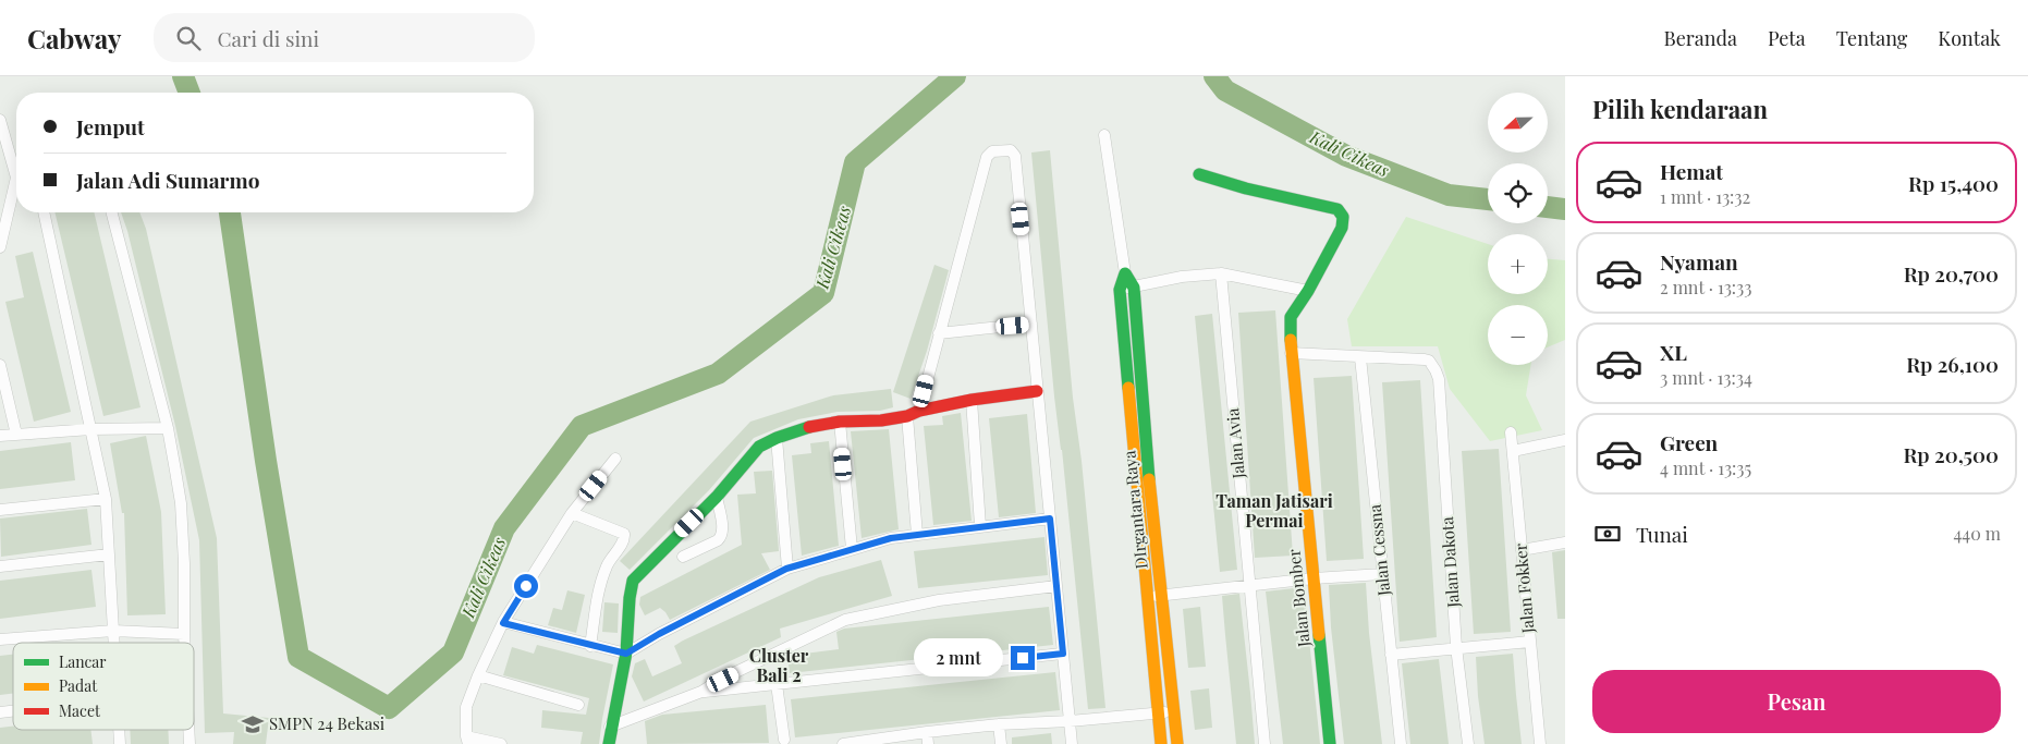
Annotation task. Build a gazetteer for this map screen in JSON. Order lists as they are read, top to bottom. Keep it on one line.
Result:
{"streets":{"street":["Jalan Avia","DIrgantara Raya","Jalan Cessna","Jalan Dakota","Jalan Fokker","Jalan Bomber"]},"crossings":[["Jalan Cessna","Jalan Dakota"]],"districts":["Taman Jatisari Permai","Cluster Bali 2"],"water":["Kali Cikeas"],"places":{"school or university":["SMPN 24 Bekasi"]},"legend":["Lancar","Padat","Macet"],"north":"left","page":{"header":"Cabway","search":"Cari di sini","nav":["Beranda","Peta","Tentang","Kontak"],"heading":"Pilih kendaraan","map_buttons":["+","−"],"banner":["Jemput","Jalan Adi Sumarmo"],"list":[{"name":"Hemat","note":"1 mnt · 13:32","value":"Rp 15,400"},{"name":"Nyaman","note":"2 mnt · 13:33","value":"Rp 20,700"},{"name":"XL","note":"3 mnt · 13:34","value":"Rp 26,100"},{"name":"Green","note":"4 mnt · 13:35","value":"Rp 20,500"}],"pay":["Tunai","440 m"],"bubble":"2 mnt","buttons":"Pesan"}}
